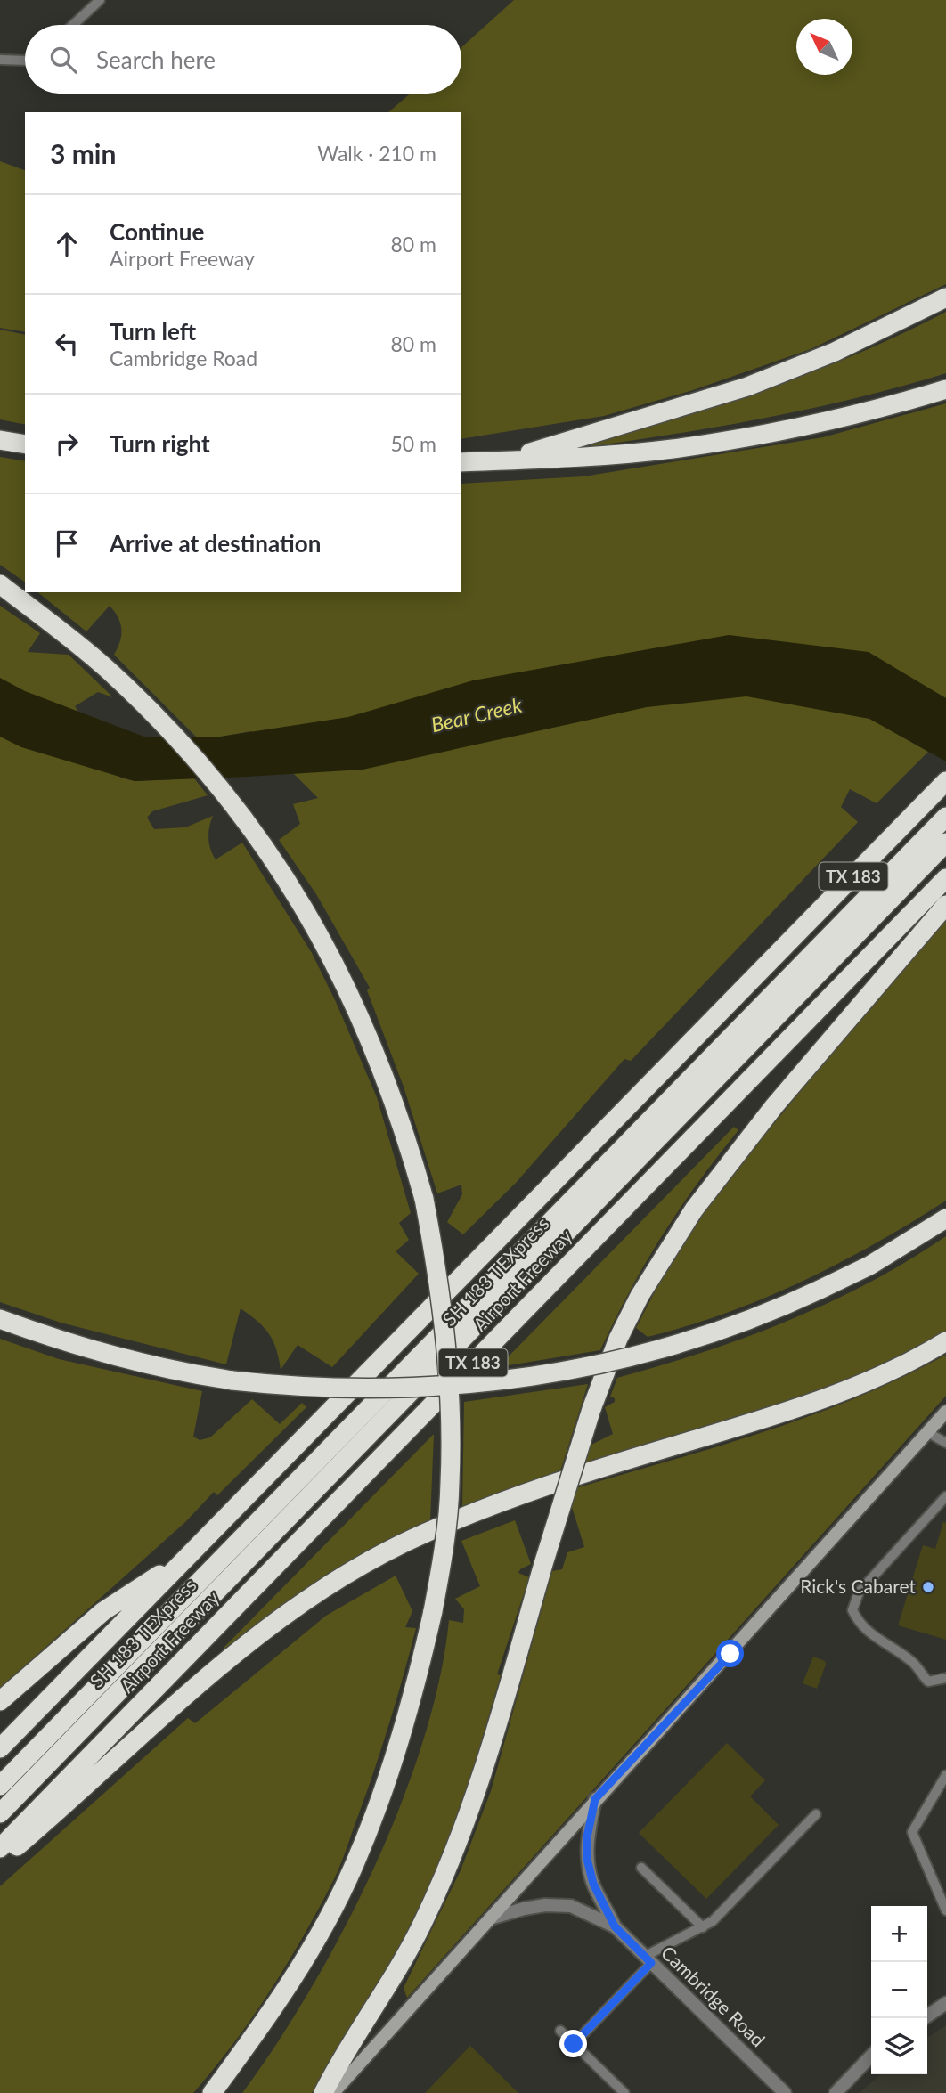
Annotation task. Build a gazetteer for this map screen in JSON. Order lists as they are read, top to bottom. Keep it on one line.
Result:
{"streets":{"highway":["TX 183","SH 183 TEXpress","Airport Freeway"],"street":["Cambridge Road"]},"water":["Bear Creek"],"places":["Rick's Cabaret"],"north":"top left","page":{"search":"Search here","heading":["3 min","Walk · 210 m"],"list":[["Continue","Airport Freeway","80 m"],["Turn left","Cambridge Road","80 m"],["Turn right","50 m"],"Arrive at destination"],"map_buttons":["+","−"]}}
